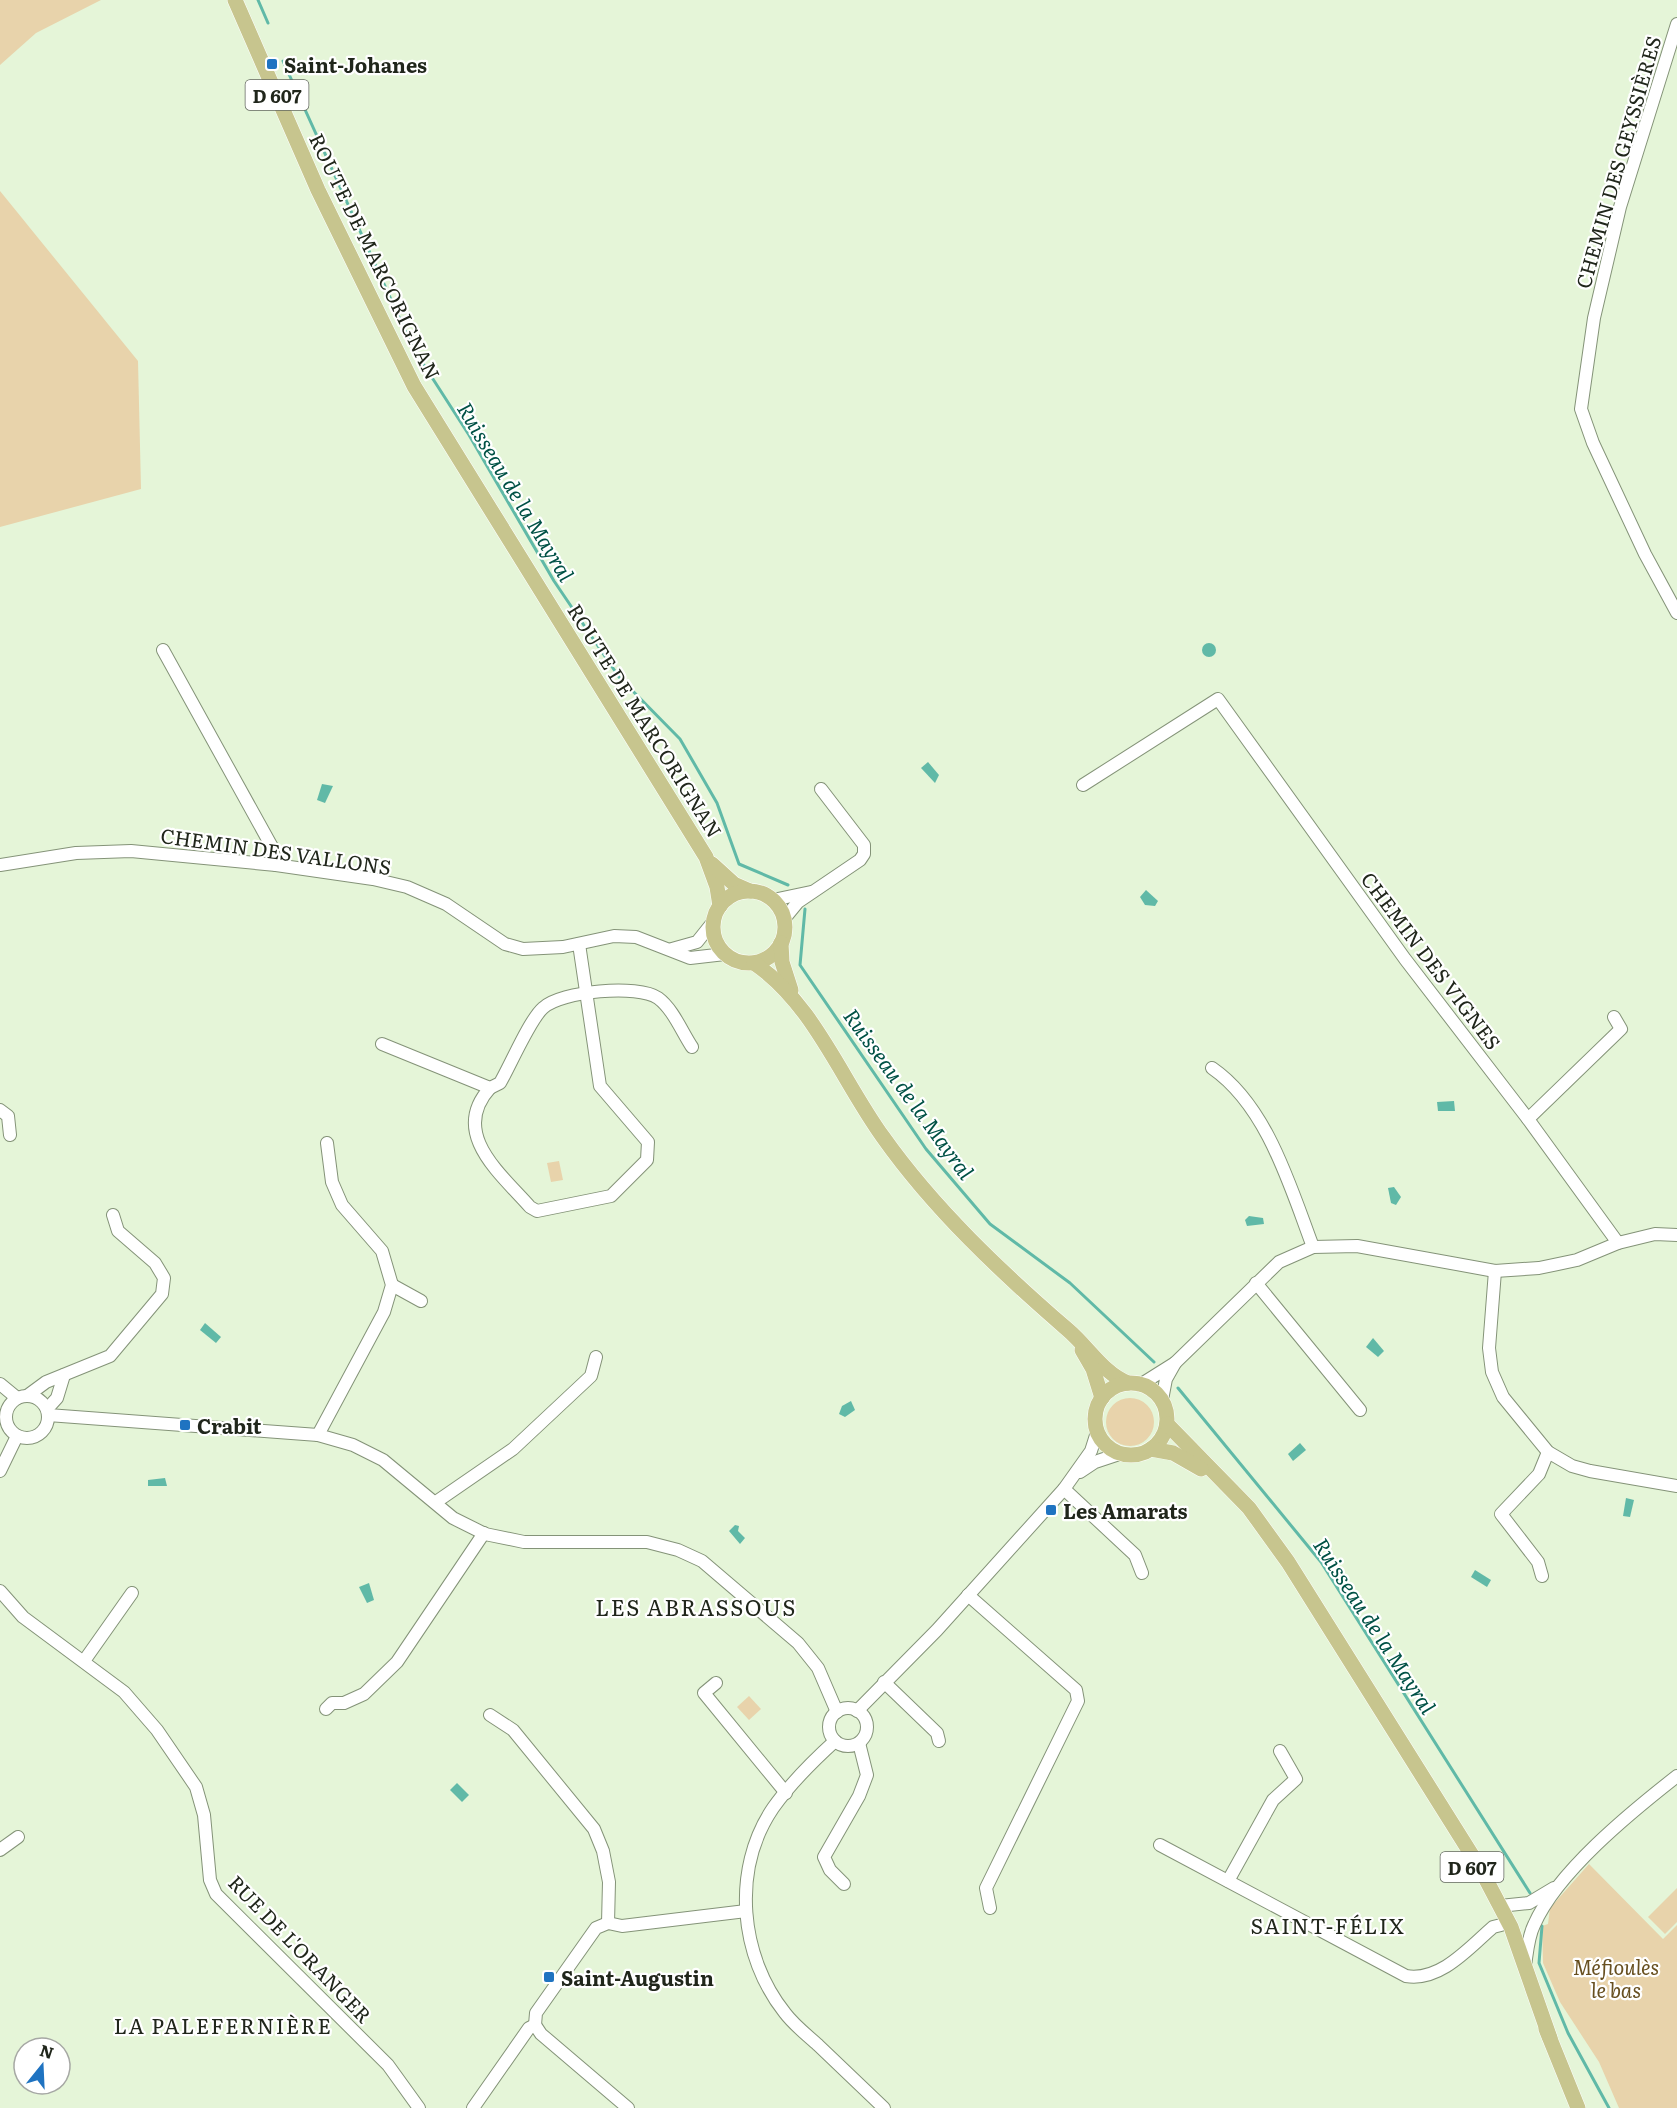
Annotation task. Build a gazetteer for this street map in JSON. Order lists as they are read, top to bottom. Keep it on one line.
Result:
{"streets":{"main road":["D 607","ROUTE DE MARCORIGNAN"],"street":["CHEMIN DES GEYSSIÈRES","CHEMIN DES VALLONS","CHEMIN DES VIGNES","RUE DE L'ORANGER"]},"crossings":[["ROUTE DE MARCORIGNAN","CHEMIN DES VALLONS"]],"districts":["LES ABRASSOUS","SAINT-FÉLIX","LA PALEFERNIÈRE"],"water":["Ruisseau de la Mayral"],"parks":["Méfioulès le bas"],"places":{"transit":["Saint-Johanes","Crabit","Les Amarats","Saint-Augustin"]},"north":"top"}
